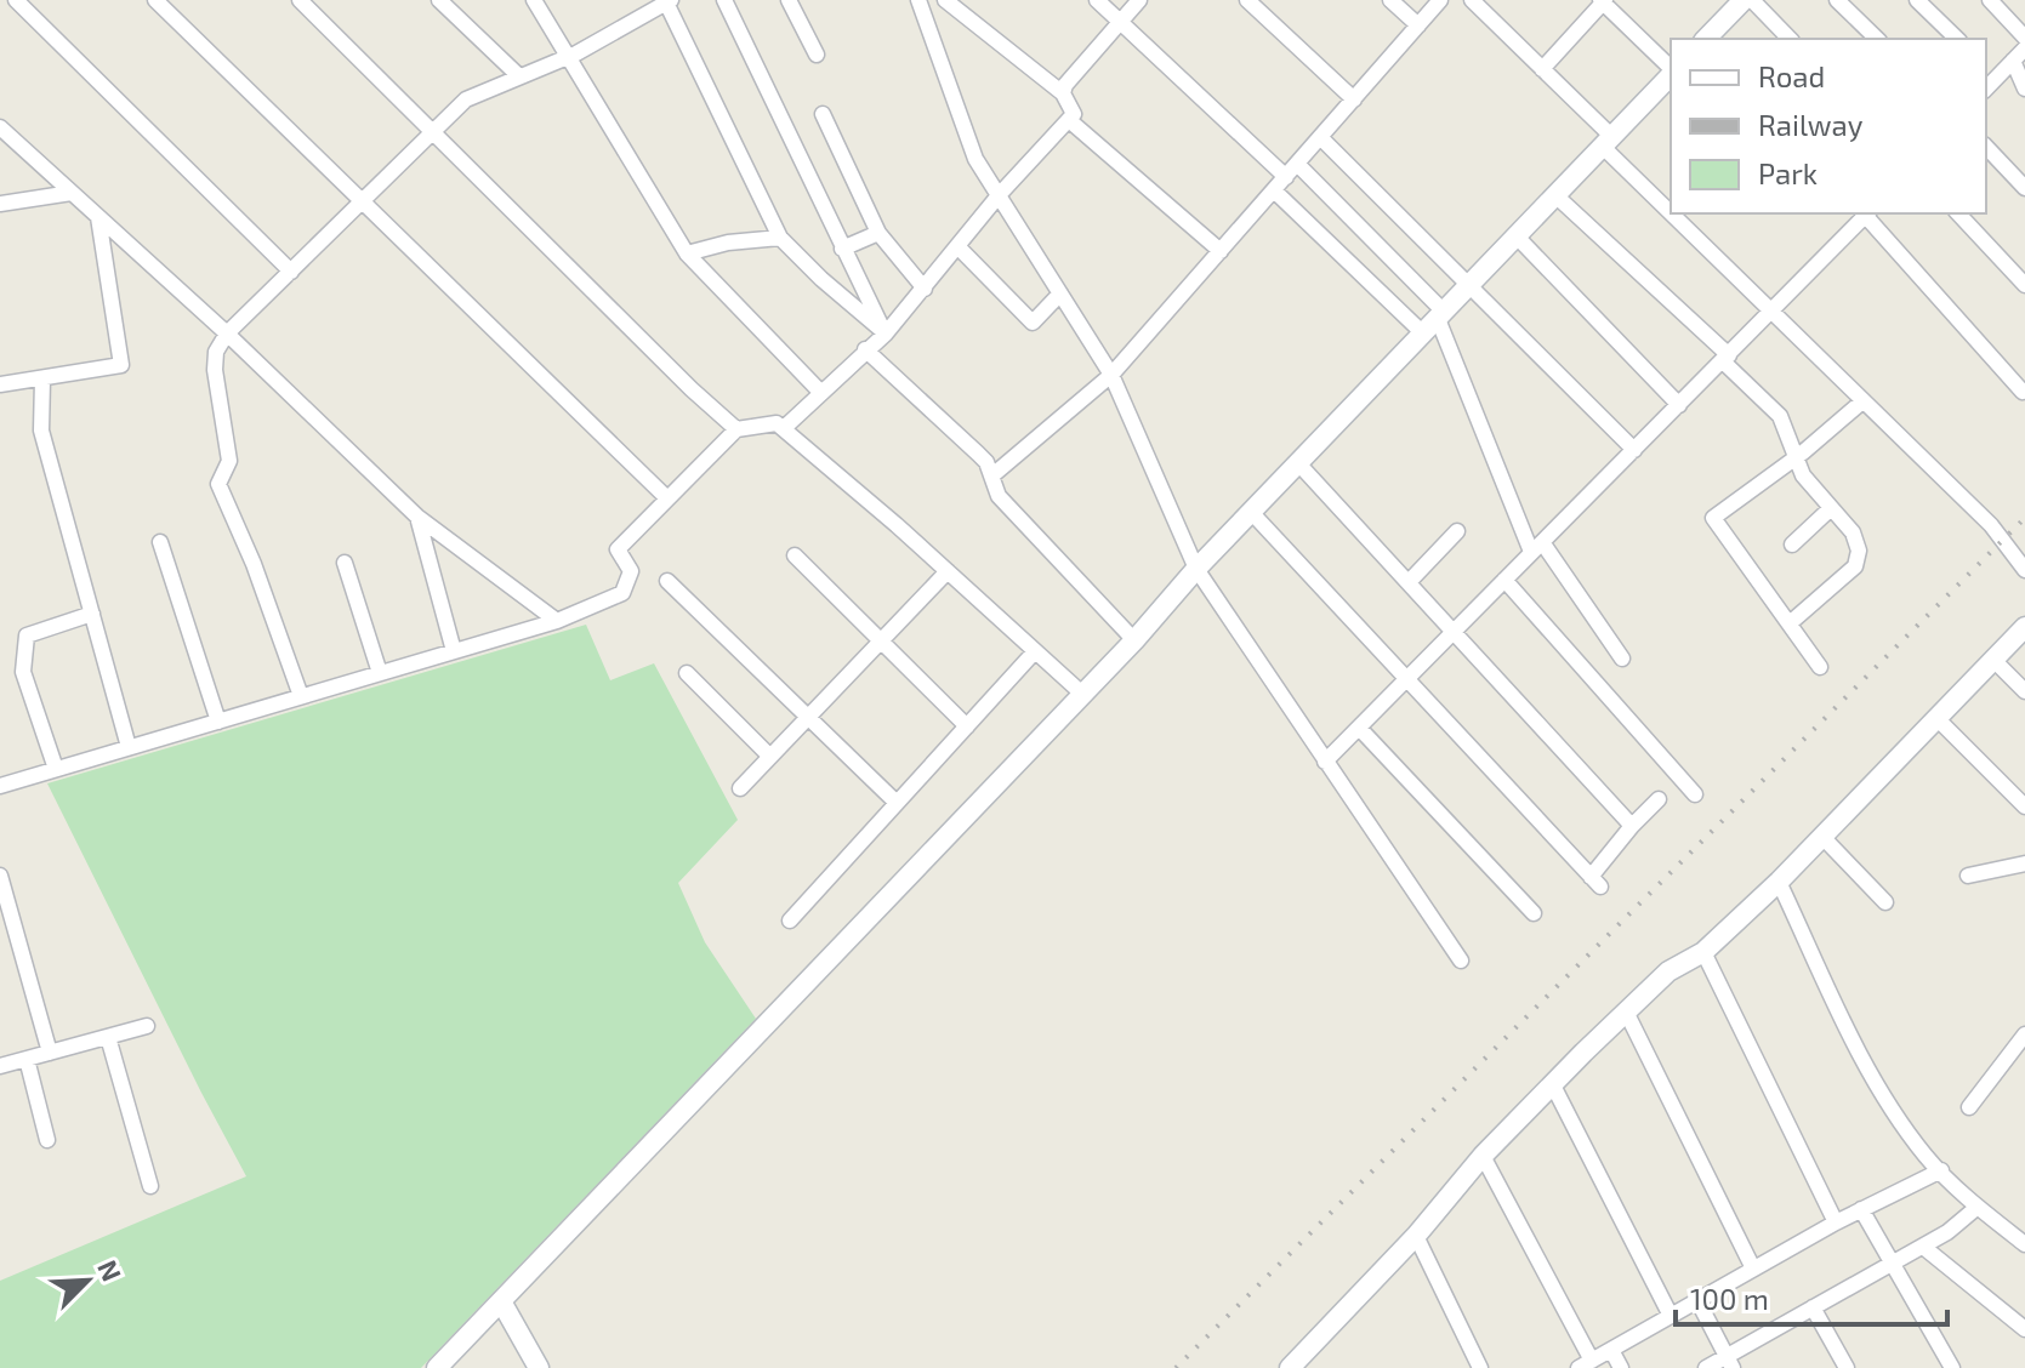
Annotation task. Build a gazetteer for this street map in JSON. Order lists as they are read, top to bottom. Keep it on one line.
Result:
{"legend":["Road","Railway","Park"],"scale_bar":"100 m","north":"top right"}
